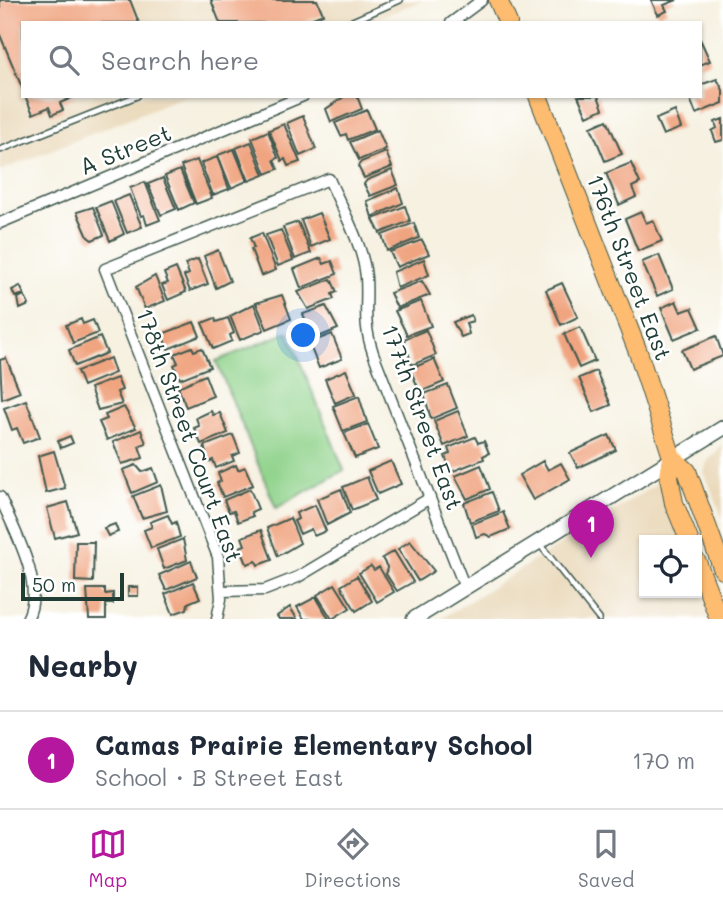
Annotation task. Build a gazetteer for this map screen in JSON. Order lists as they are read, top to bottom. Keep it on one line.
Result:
{"streets":{"main road":["176th Street East"],"street":["A Street","177th Street East","178th Street Court East"]},"crossings":[["177th Street East","178th Street Court East"]],"scale_bar":"50 m","page":{"search":"Search here","pins":"1","scale":"50 m","heading":"Nearby","list":[{"mark":"1","name":"Camas Prairie Elementary School","note":"School · B Street East","value":"170 m"}],"nav":["Map","Directions","Saved"]}}
